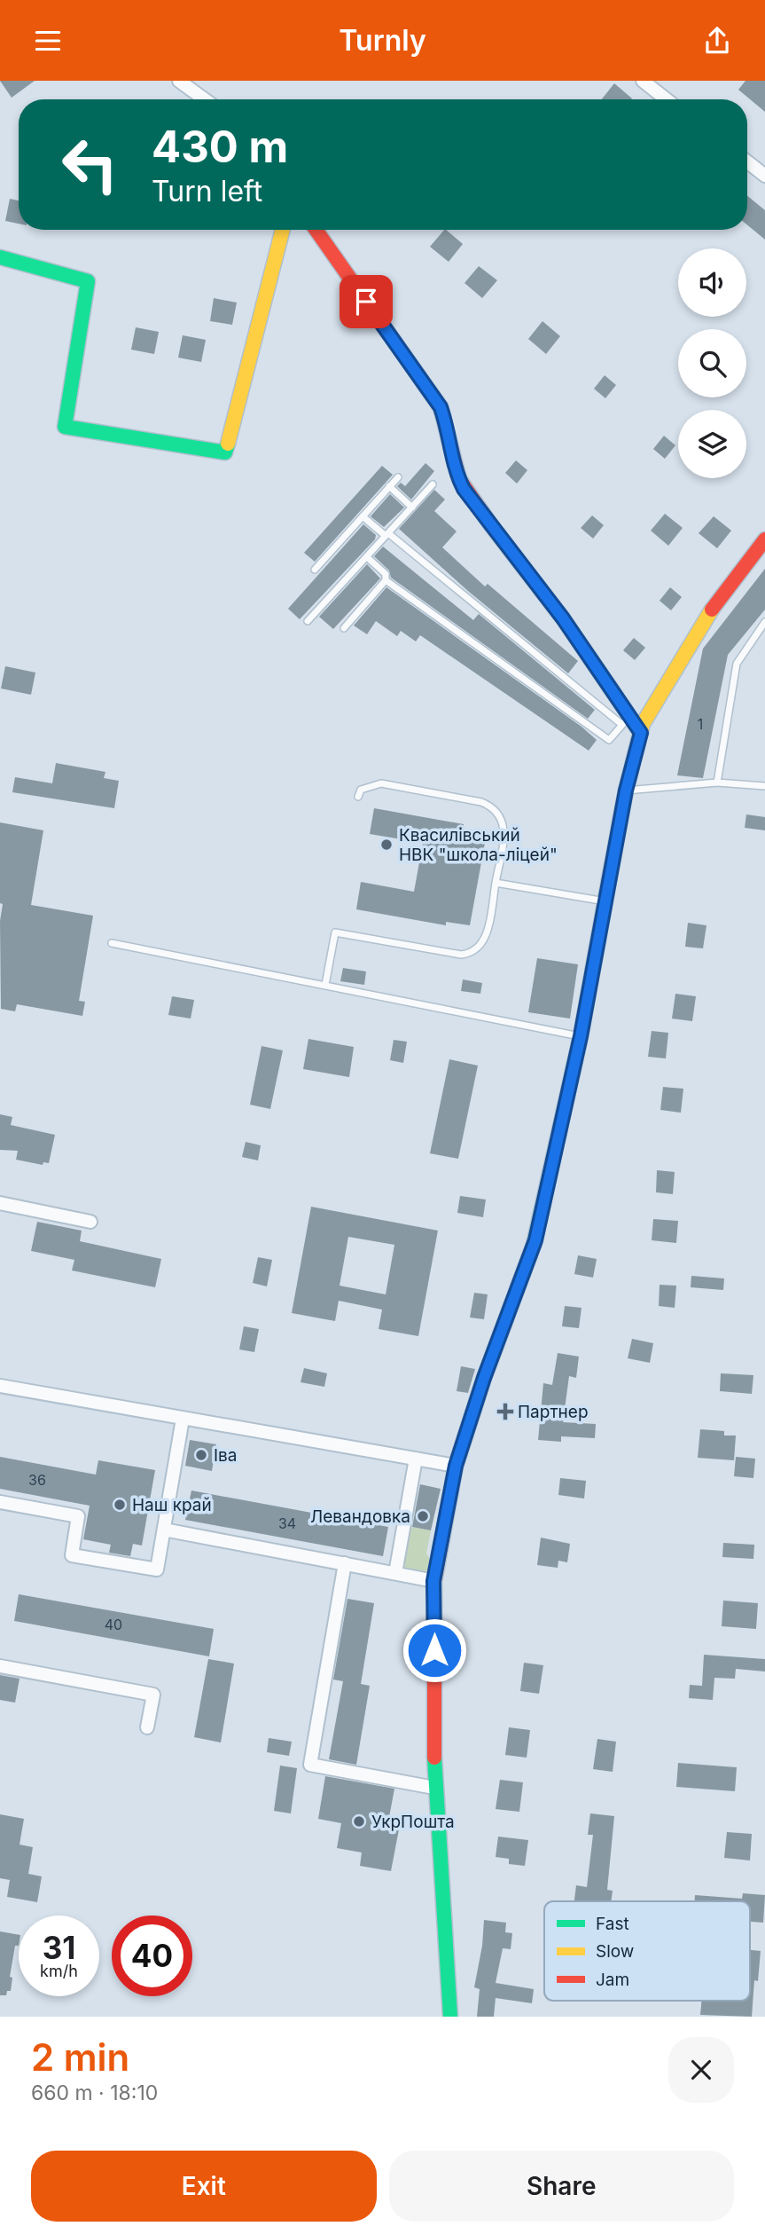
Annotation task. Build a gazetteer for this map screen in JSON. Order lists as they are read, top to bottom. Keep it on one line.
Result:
{"places":{"other":["Квасилівський НВК \"школа-ліцей\"","Іва","Наш край","Левандовка","УкрПошта"],"health":["Партнер"]},"house_numbers":["1","36","34","40"],"legend":["Fast","Slow","Jam"],"page":{"header":"Turnly","turn":["430 m","Turn left"],"speed":"31 km/h","limit":"40","heading":["2 min","660 m · 18:10"],"buttons":["Exit","Share"]}}
